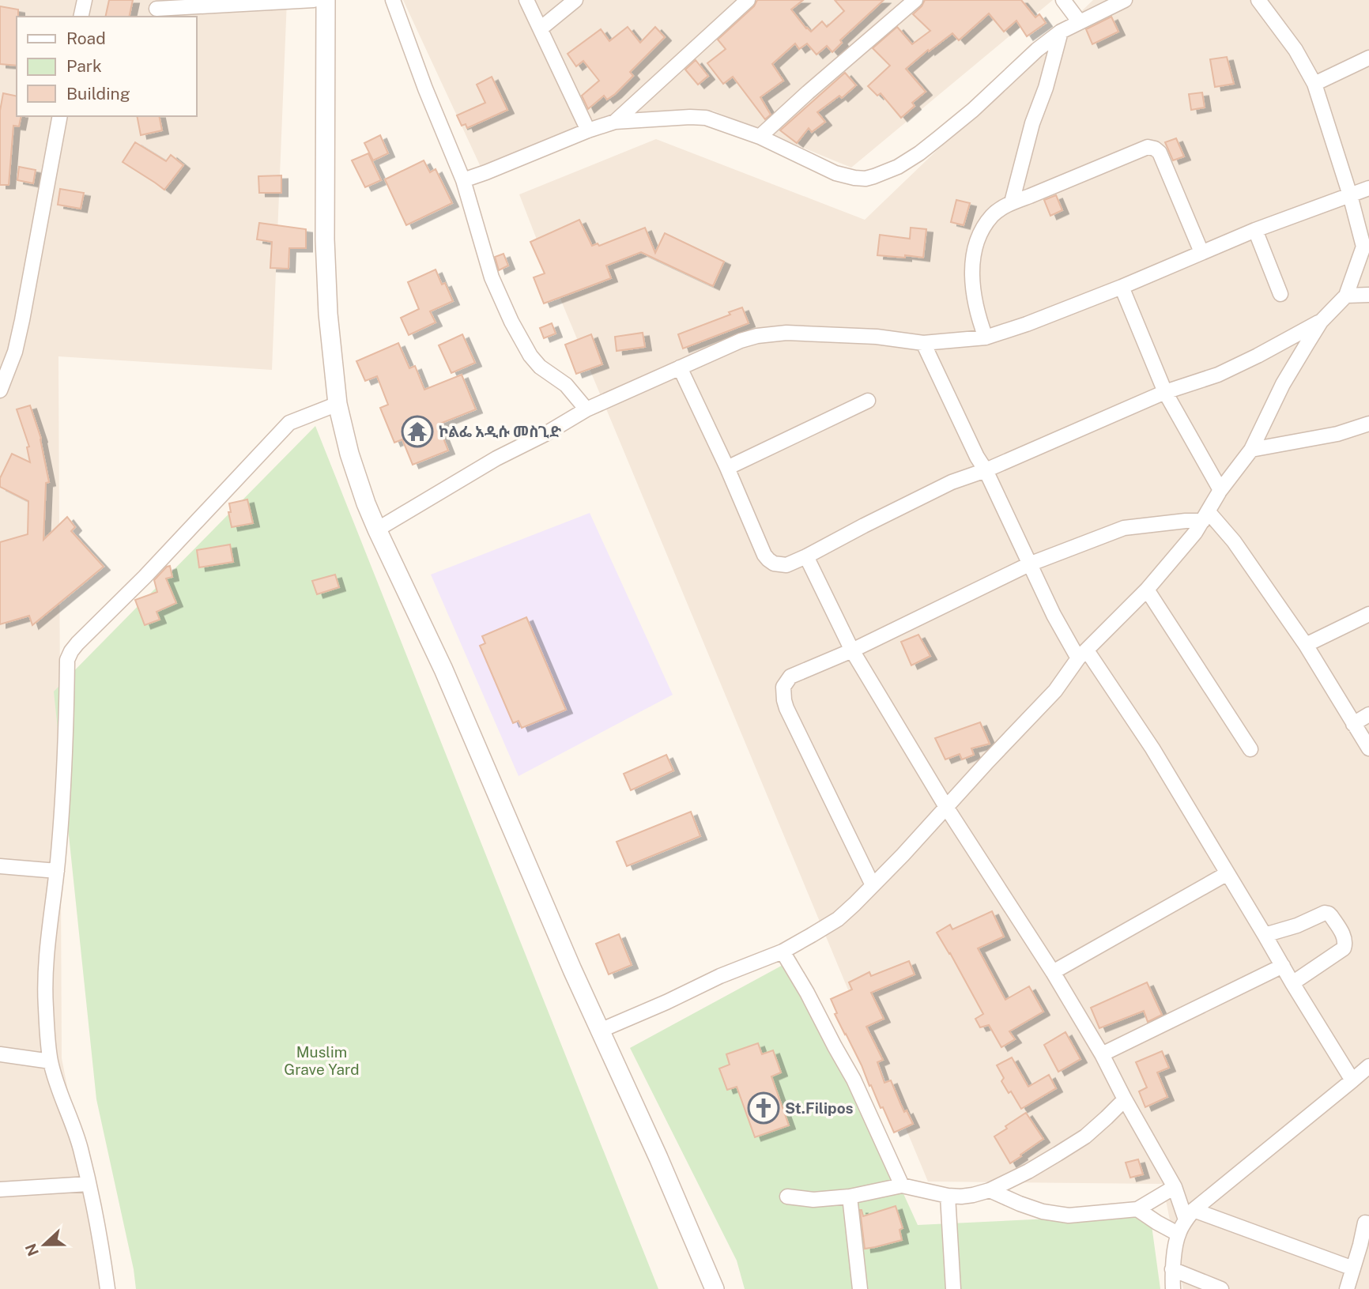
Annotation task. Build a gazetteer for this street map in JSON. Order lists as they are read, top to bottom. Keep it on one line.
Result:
{"parks":["Muslim Grave Yard"],"places":{"temple":["ኮልፌ አዲሱ መስጊድ"],"church":["St.Filipos"]},"legend":["Road","Park","Building"],"north":"left"}
